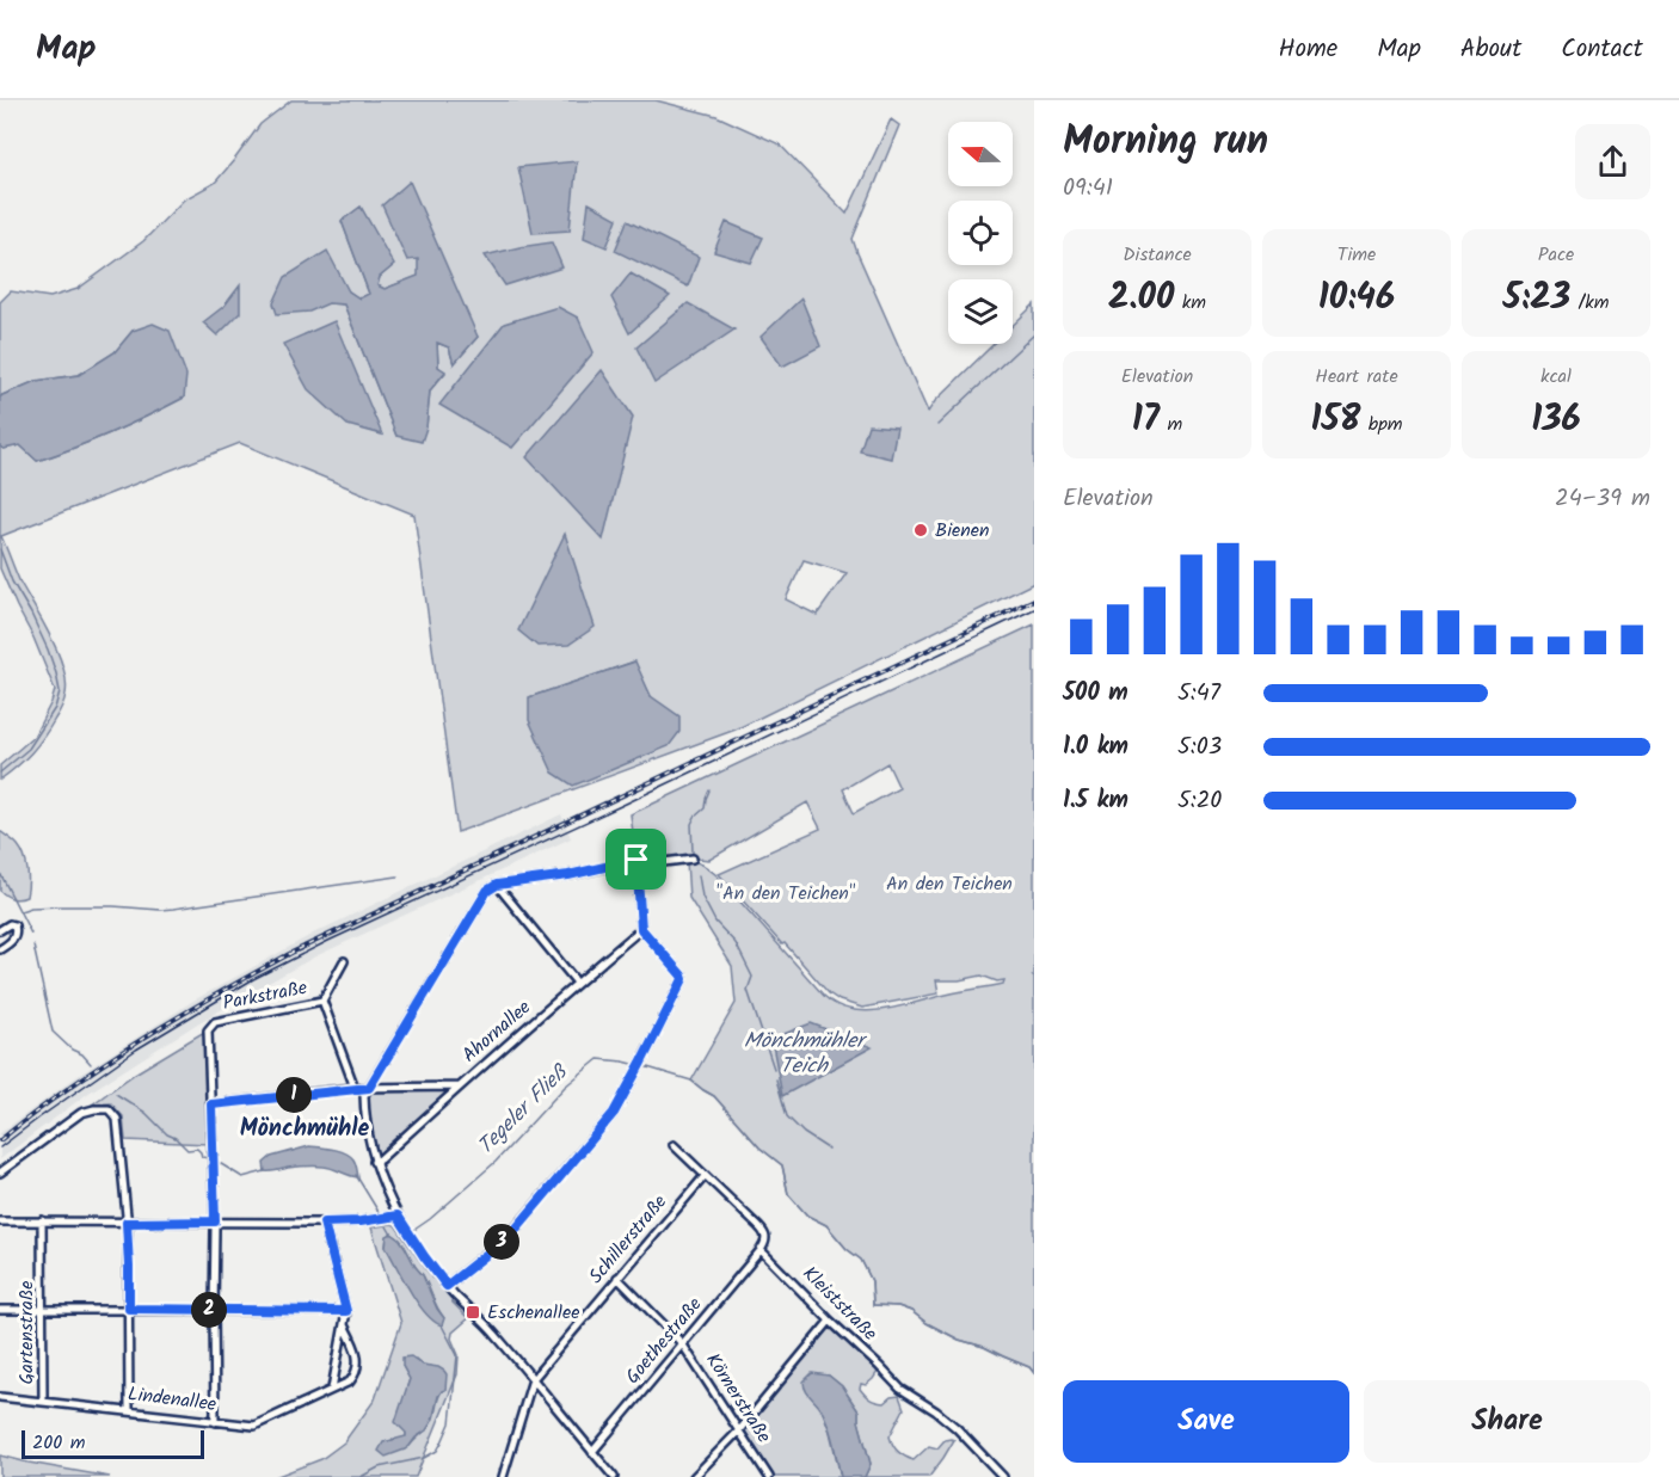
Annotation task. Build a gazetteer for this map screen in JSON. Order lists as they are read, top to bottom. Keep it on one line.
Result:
{"streets":{"street":["Parkstraße","Ahornallee","Schillerstraße","Kleiststraße","Gartenstraße","Goethestraße","Körnerstraße","Lindenallee"]},"crossings":[["Schillerstraße","Kleiststraße"],["Schillerstraße","Körnerstraße"],["Kleiststraße","Goethestraße"],["Gartenstraße","Lindenallee"],["Goethestraße","Körnerstraße"]],"districts":["Mönchmühle"],"water":["Mönchmühler Teich","Tegeler Fließ"],"parks":["An den Teichen","\"An den Teichen\""],"places":{"other":["Bienen"],"transit":["Eschenallee"]},"scale_bar":"200 m","north":"left","page":{"header":"Map","nav":["Home","Map","About","Contact"],"heading":["Morning run","09:41"],"stats":[["Distance","2.00 km"],["Time","10:46"],["Pace","5:23 /km"],["Elevation","17 m"],["Heart rate","158 bpm"],["kcal","136"]],"chart":["Elevation","24–39 m"],"list":[{"name":"500 m","note":"5:47"},{"name":"1.0 km","note":"5:03"},{"name":"1.5 km","note":"5:20"}],"pins":["1","3","2"],"buttons":["Save","Share"],"scale":"200 m"}}
